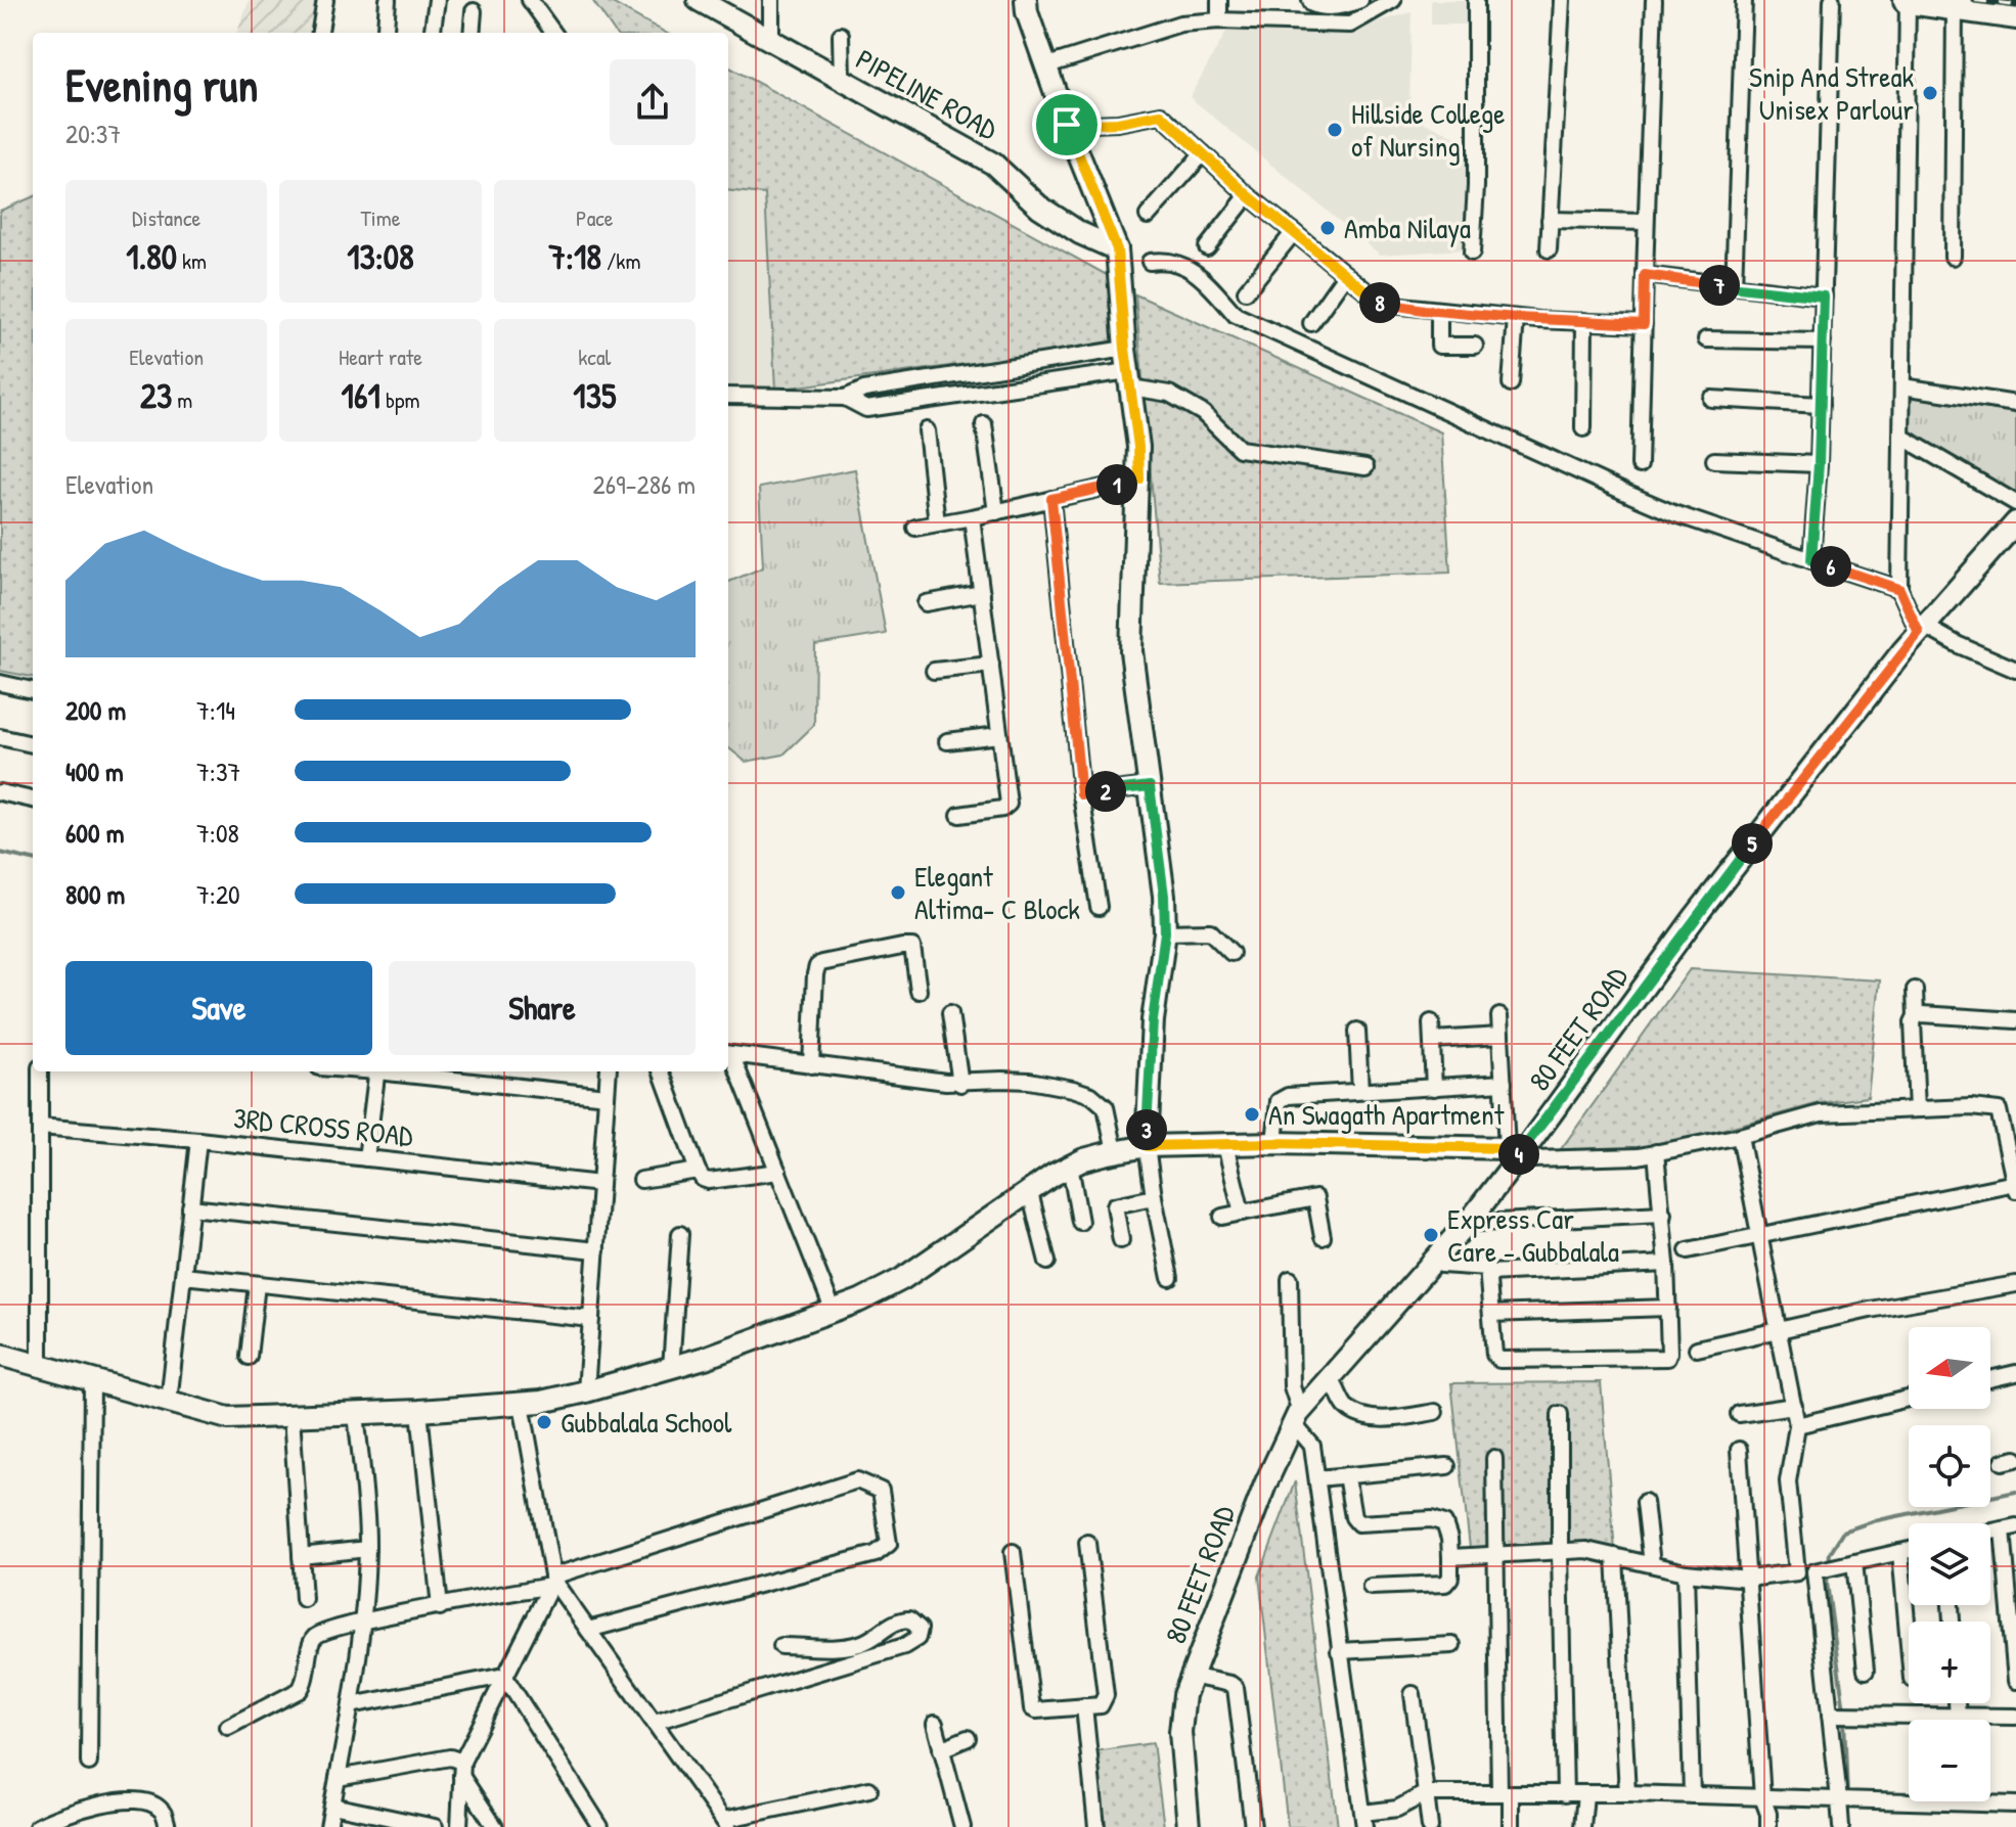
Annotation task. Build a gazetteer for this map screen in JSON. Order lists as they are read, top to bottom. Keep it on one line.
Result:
{"streets":{"street":["PIPELINE ROAD","80 FEET ROAD","3RD CROSS ROAD"]},"places":["Snip And Streak Unisex Parlour","Hillside College of Nursing","Amba Nilaya","Elegant Altima- C Block","An Swagath Apartment","Express Car Care - Gubbalala","Gubbalala School"],"north":"left","page":{"heading":["Evening run","20:37"],"stats":[["Distance","1.80 km"],["Time","13:08"],["Pace","7:18 /km"],["Elevation","23 m"],["Heart rate","161 bpm"],["kcal","135"]],"pins":["7","8","1","6","2","5","3","4"],"chart":["Elevation","269–286 m"],"list":[{"name":"200 m","note":"7:14"},{"name":"400 m","note":"7:37"},{"name":"600 m","note":"7:08"},{"name":"800 m","note":"7:20"}],"buttons":["Save","Share"],"map_buttons":["+","−"]}}
